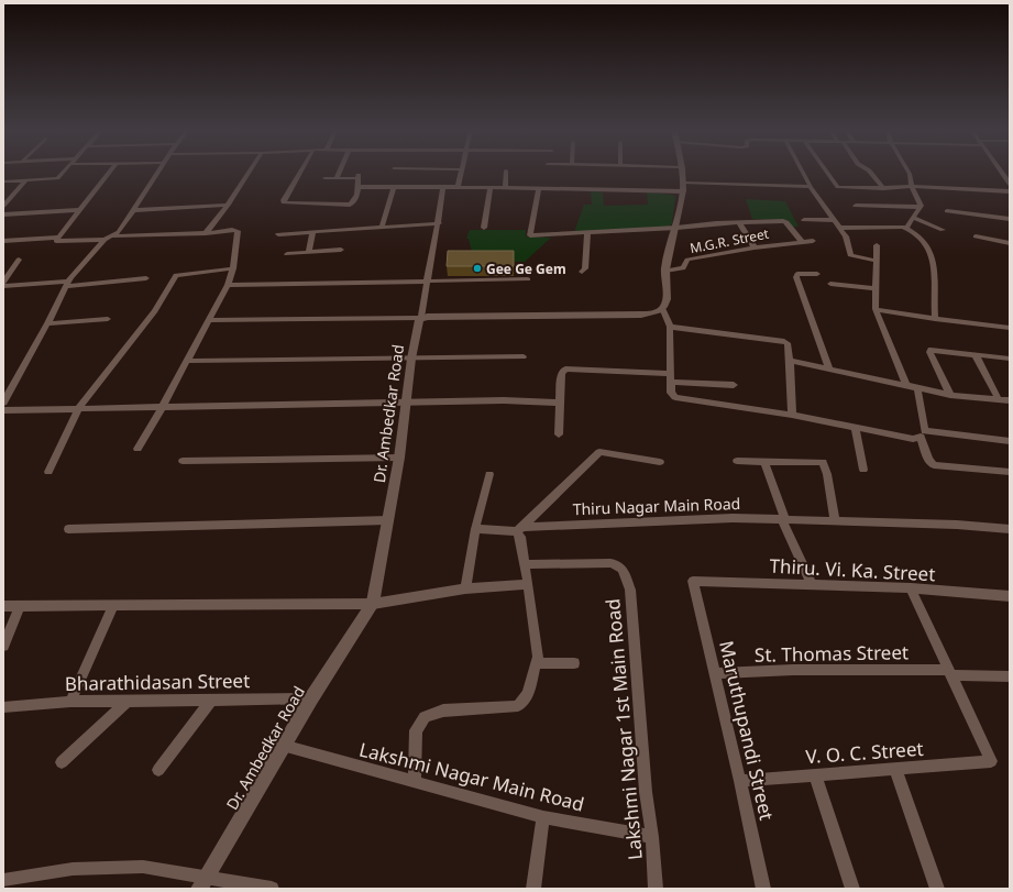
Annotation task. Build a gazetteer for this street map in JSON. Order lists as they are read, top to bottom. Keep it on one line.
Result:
{"streets":{"street":["M.G.R. Street","Dr. Ambedkar Road","Thiru Nagar Main Road","Thiru. Vi. Ka. Street","St. Thomas Street","Bharathidasan Street","Lakshmi Nagar 1st Main Road","Maruthupandi Street","V. O. C. Street","Lakshmi Nagar Main Road"]},"crossings":[["Dr. Ambedkar Road","Bharathidasan Street"],["Dr. Ambedkar Road","Lakshmi Nagar Main Road"],["Thiru. Vi. Ka. Street","Maruthupandi Street"],["St. Thomas Street","Maruthupandi Street"],["St. Thomas Street","V. O. C. Street"],["Lakshmi Nagar 1st Main Road","Lakshmi Nagar Main Road"],["Maruthupandi Street","V. O. C. Street"]],"places":["Gee Ge Gem"]}
